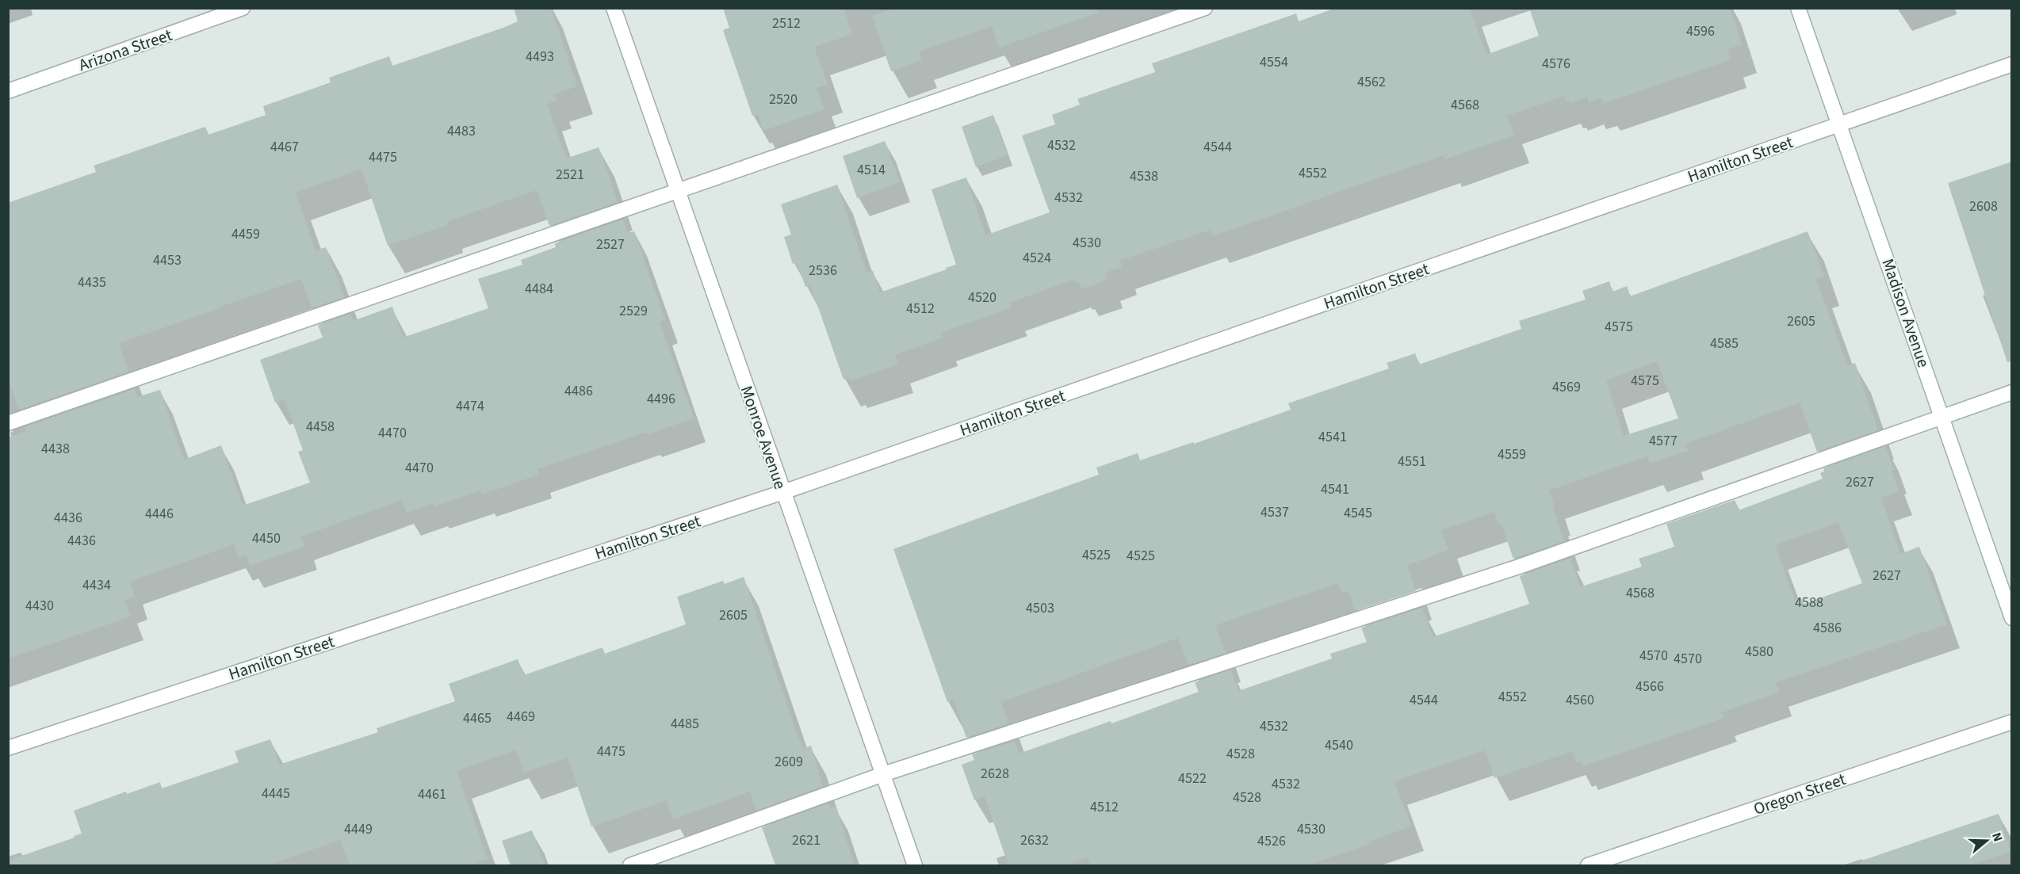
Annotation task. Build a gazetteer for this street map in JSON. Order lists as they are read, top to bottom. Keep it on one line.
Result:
{"streets":{"street":["Arizona Street","Hamilton Street","Madison Avenue","Monroe Avenue","Oregon Street"]},"crossings":[["Hamilton Street","Madison Avenue"],["Hamilton Street","Monroe Avenue"]],"house_numbers":["2512","4596","4493","4554","4576","4562","2520","4568","4483","4532","4467","4544","4475","4514","4552","2521","4538","4532","2608","4459","4530","2527","4524","4453","2536","4435","4484","4520","4512","2529","2605","4575","4585","4575","4569","4486","4496","4474","4458","4470","4541","4577","4438","4559","4551","4470","2627","4541","4537","4545","4446","4436","4450","4436","4525","4525","2627","4434","4568","4588","4430","4503","2605","4586","4580","4570","4570","4566","4552","4544","4560","4469","4465","4485","4532","4540","4475","4528","2609","2628","4522","4532","4445","4461","4528","4512","4449","4530","2621","2632","4526"],"north":"right"}
